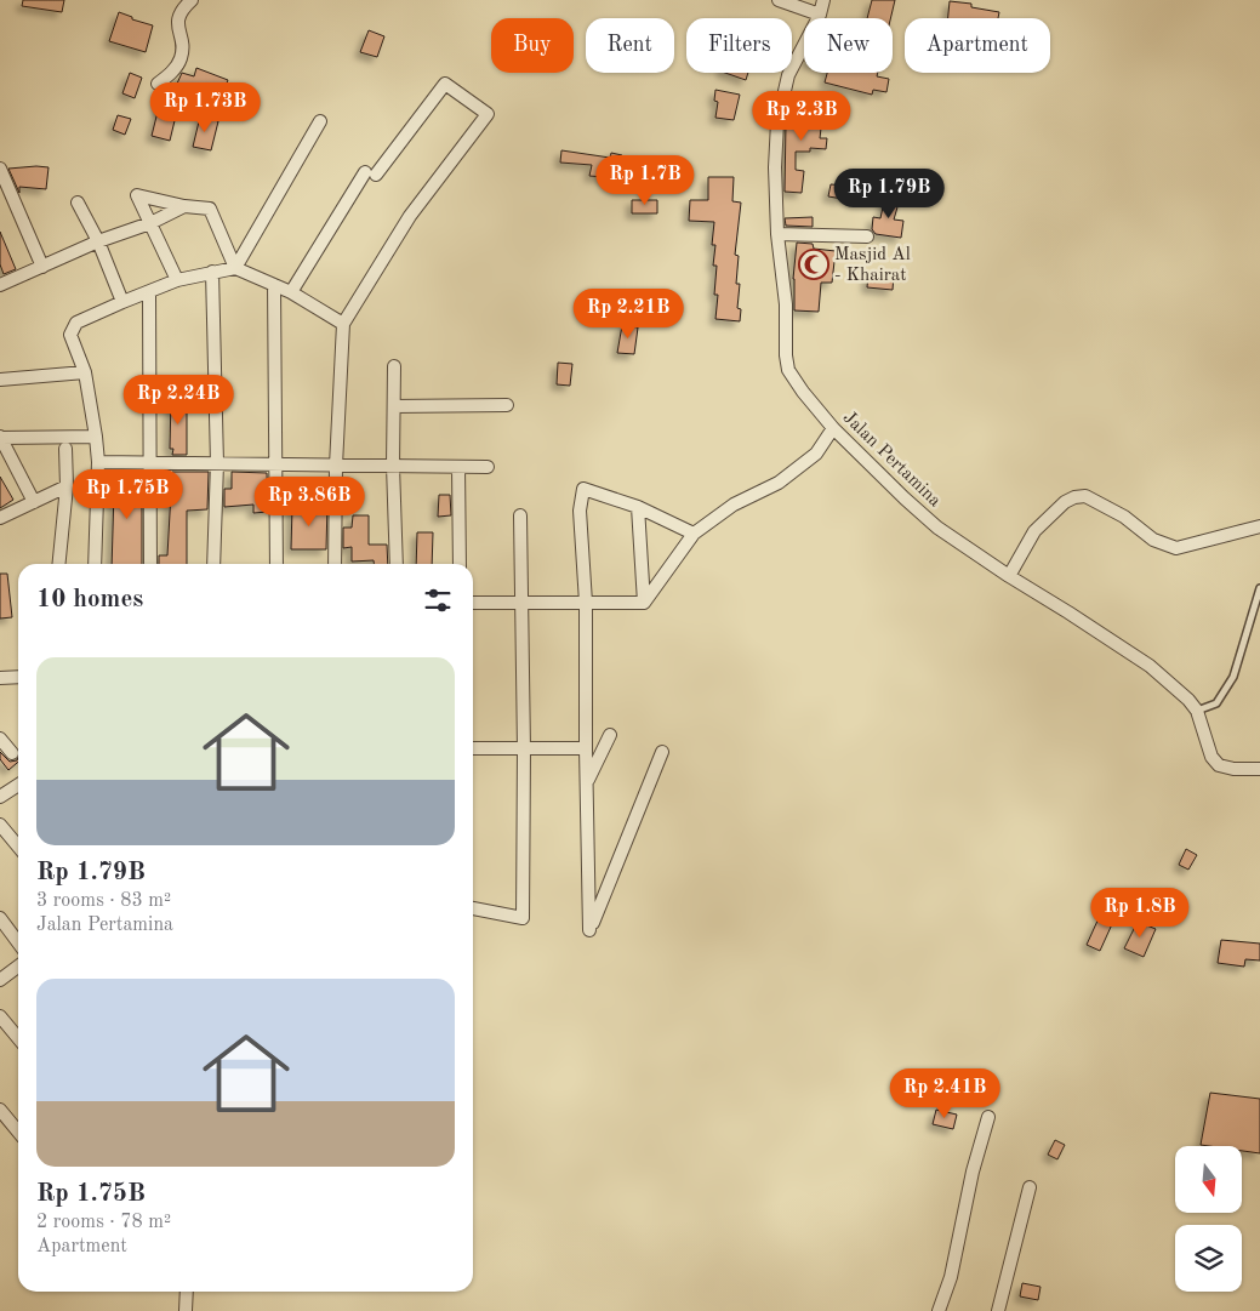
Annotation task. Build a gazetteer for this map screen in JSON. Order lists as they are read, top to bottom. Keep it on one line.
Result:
{"streets":{"street":["Jalan Pertamina"]},"places":{"mosque":["Masjid Al - Khairat"]},"north":"bottom","page":{"chip":["Buy","Rent","Filters","New","Apartment"],"price":["Rp 1.73B","Rp 2.3B","Rp 1.7B","Rp 1.79B","Rp 2.21B","Rp 2.24B","Rp 1.75B","Rp 3.86B","Rp 1.8B","Rp 2.41B"],"heading":"10 homes","list":[{"name":"Rp 1.79B","note":"3 rooms · 83 m² · Jalan Pertamina"},{"name":"Rp 1.75B","note":"2 rooms · 78 m² · Apartment"}]}}
